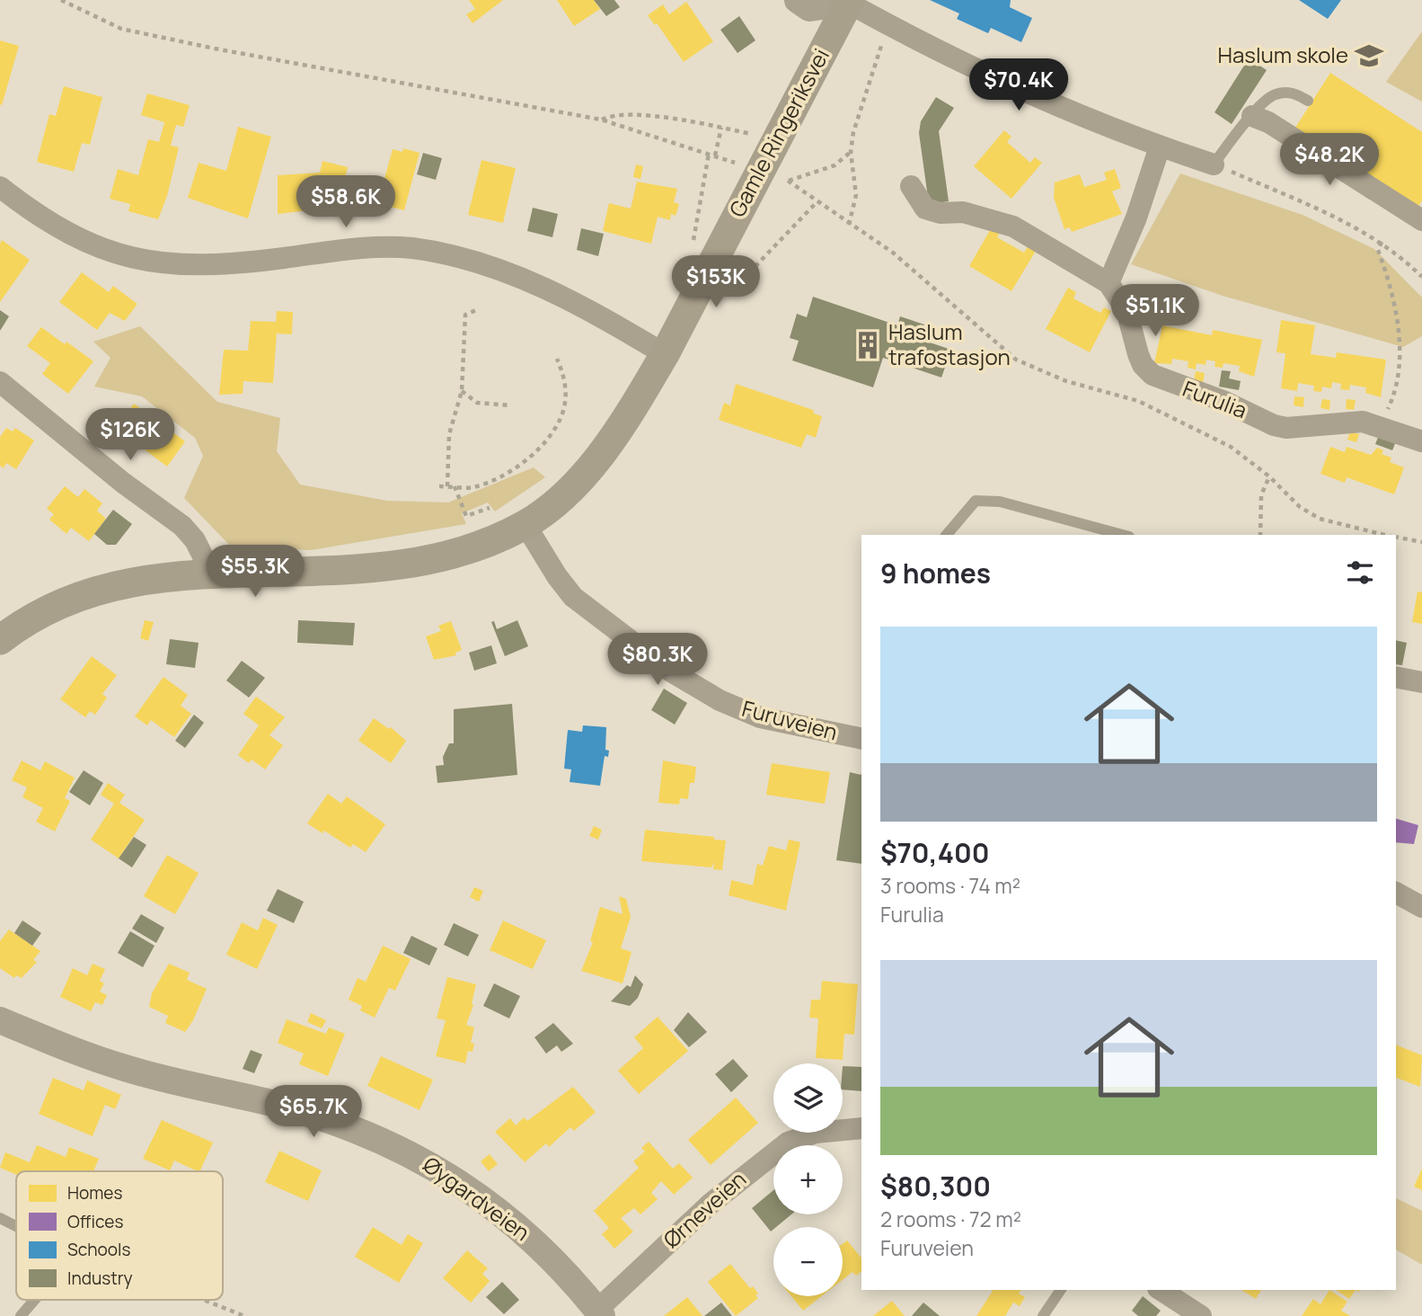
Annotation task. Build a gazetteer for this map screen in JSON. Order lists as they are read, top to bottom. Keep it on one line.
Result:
{"streets":{"main road":["Gamle Ringeriksvei"],"street":["Furulia","Furuveien","Øygardveien","Ørneveien"]},"crossings":[["Gamle Ringeriksvei","Furuveien"],["Øygardveien","Ørneveien"]],"places":{"school or university":["Haslum skole"],"building":["Haslum trafostasjon"]},"legend":["Homes","Offices","Schools","Industry"],"page":{"price":["$70.4K","$48.2K","$58.6K","$153K","$51.1K","$126K","$55.3K","$80.3K","$65.7K"],"heading":"9 homes","list":[{"name":"$70,400","note":"3 rooms · 74 m² · Furulia"},{"name":"$80,300","note":"2 rooms · 72 m² · Furuveien"}],"map_buttons":["+","−"]}}
